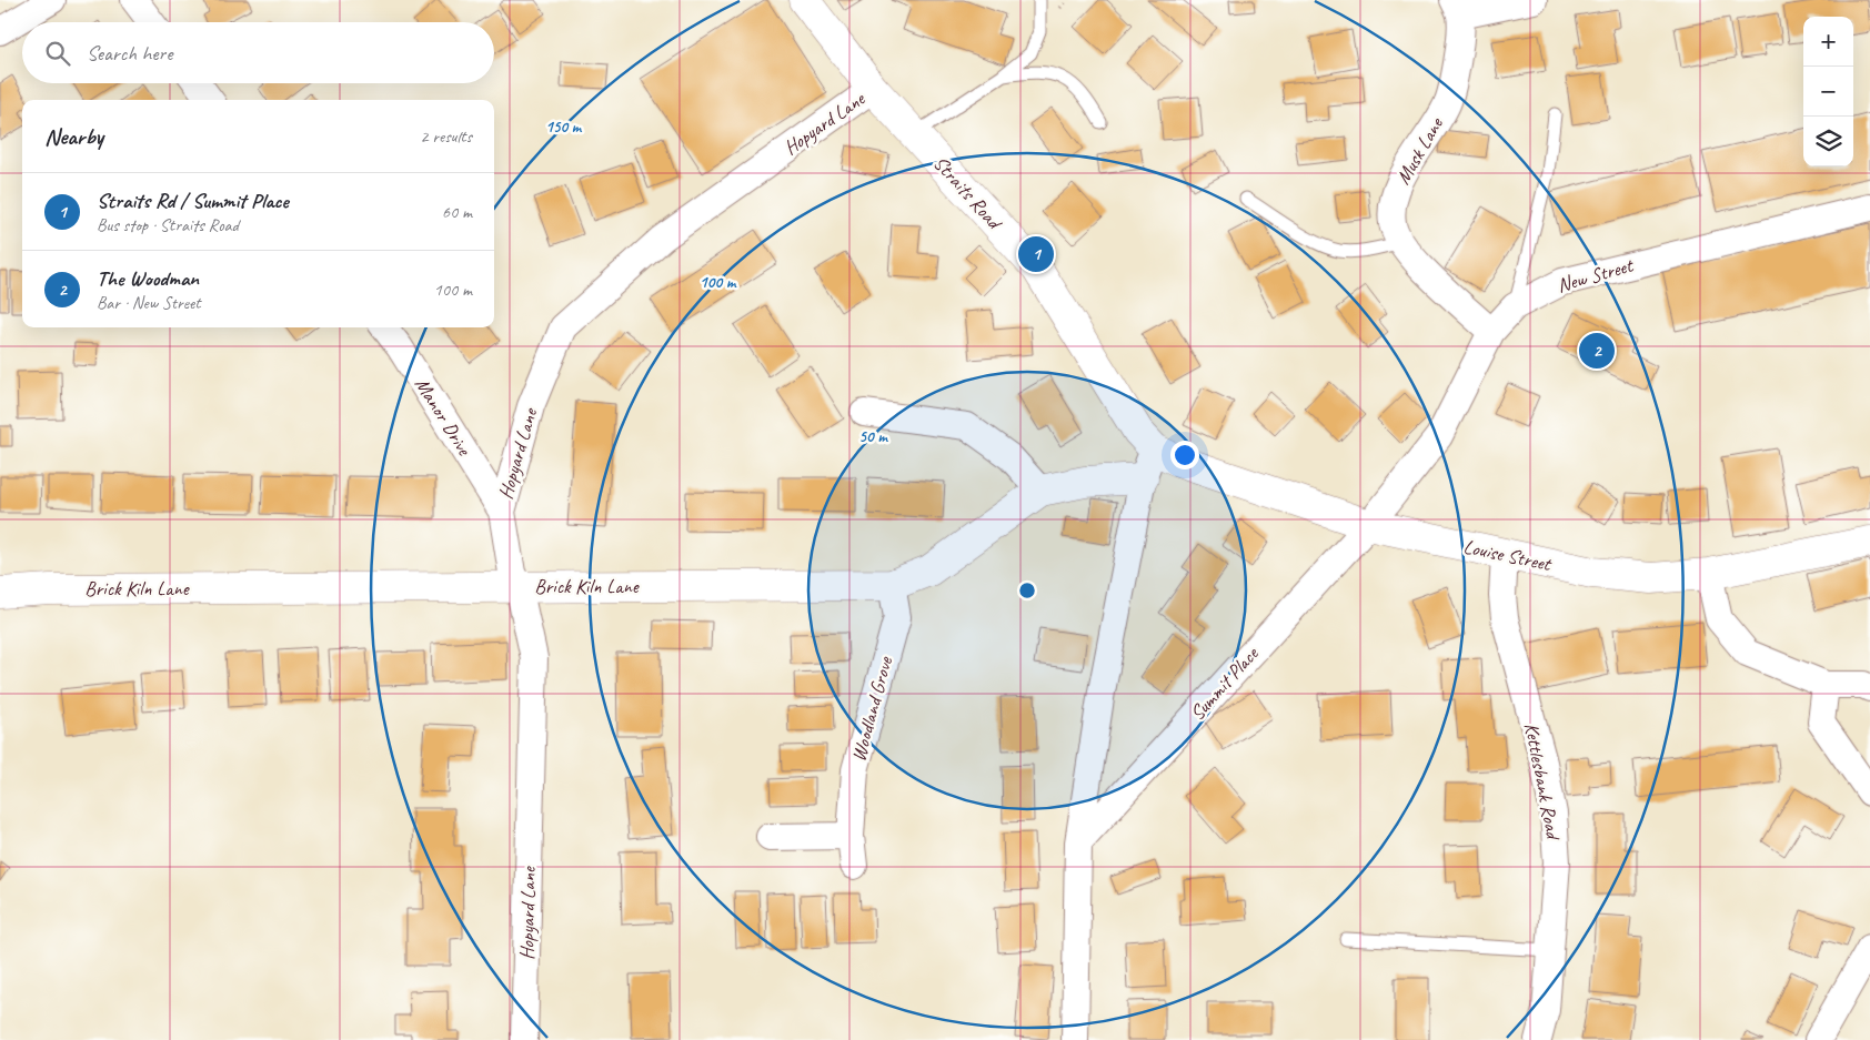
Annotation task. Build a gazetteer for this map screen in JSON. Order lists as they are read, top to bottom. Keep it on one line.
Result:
{"streets":{"street":["Hopyard Lane","Musk Lane","Straits Road","New Street","Manor Drive","Louise Street","Brick Kiln Lane","Summit Place","Woodland Grove","Kettlesbank Road"]},"crossings":[["Hopyard Lane","Straits Road"],["Hopyard Lane","Manor Drive"],["Hopyard Lane","Brick Kiln Lane"],["Musk Lane","New Street"],["Straits Road","Louise Street"],["New Street","Louise Street"],["New Street","Summit Place"],["Louise Street","Summit Place"],["Louise Street","Kettlesbank Road"],["Brick Kiln Lane","Woodland Grove"]],"page":{"map_buttons":["+","−"],"search":"Search here","heading":["Nearby","2 results"],"list":[{"mark":"1","name":"Straits Rd / Summit Place","note":"Bus stop · Straits Road","value":"60 m"},{"mark":"2","name":"The Woodman","note":"Bar · New Street","value":"100 m"}],"pins":["1","2"]},"rings":["150 m","100 m","50 m"]}
